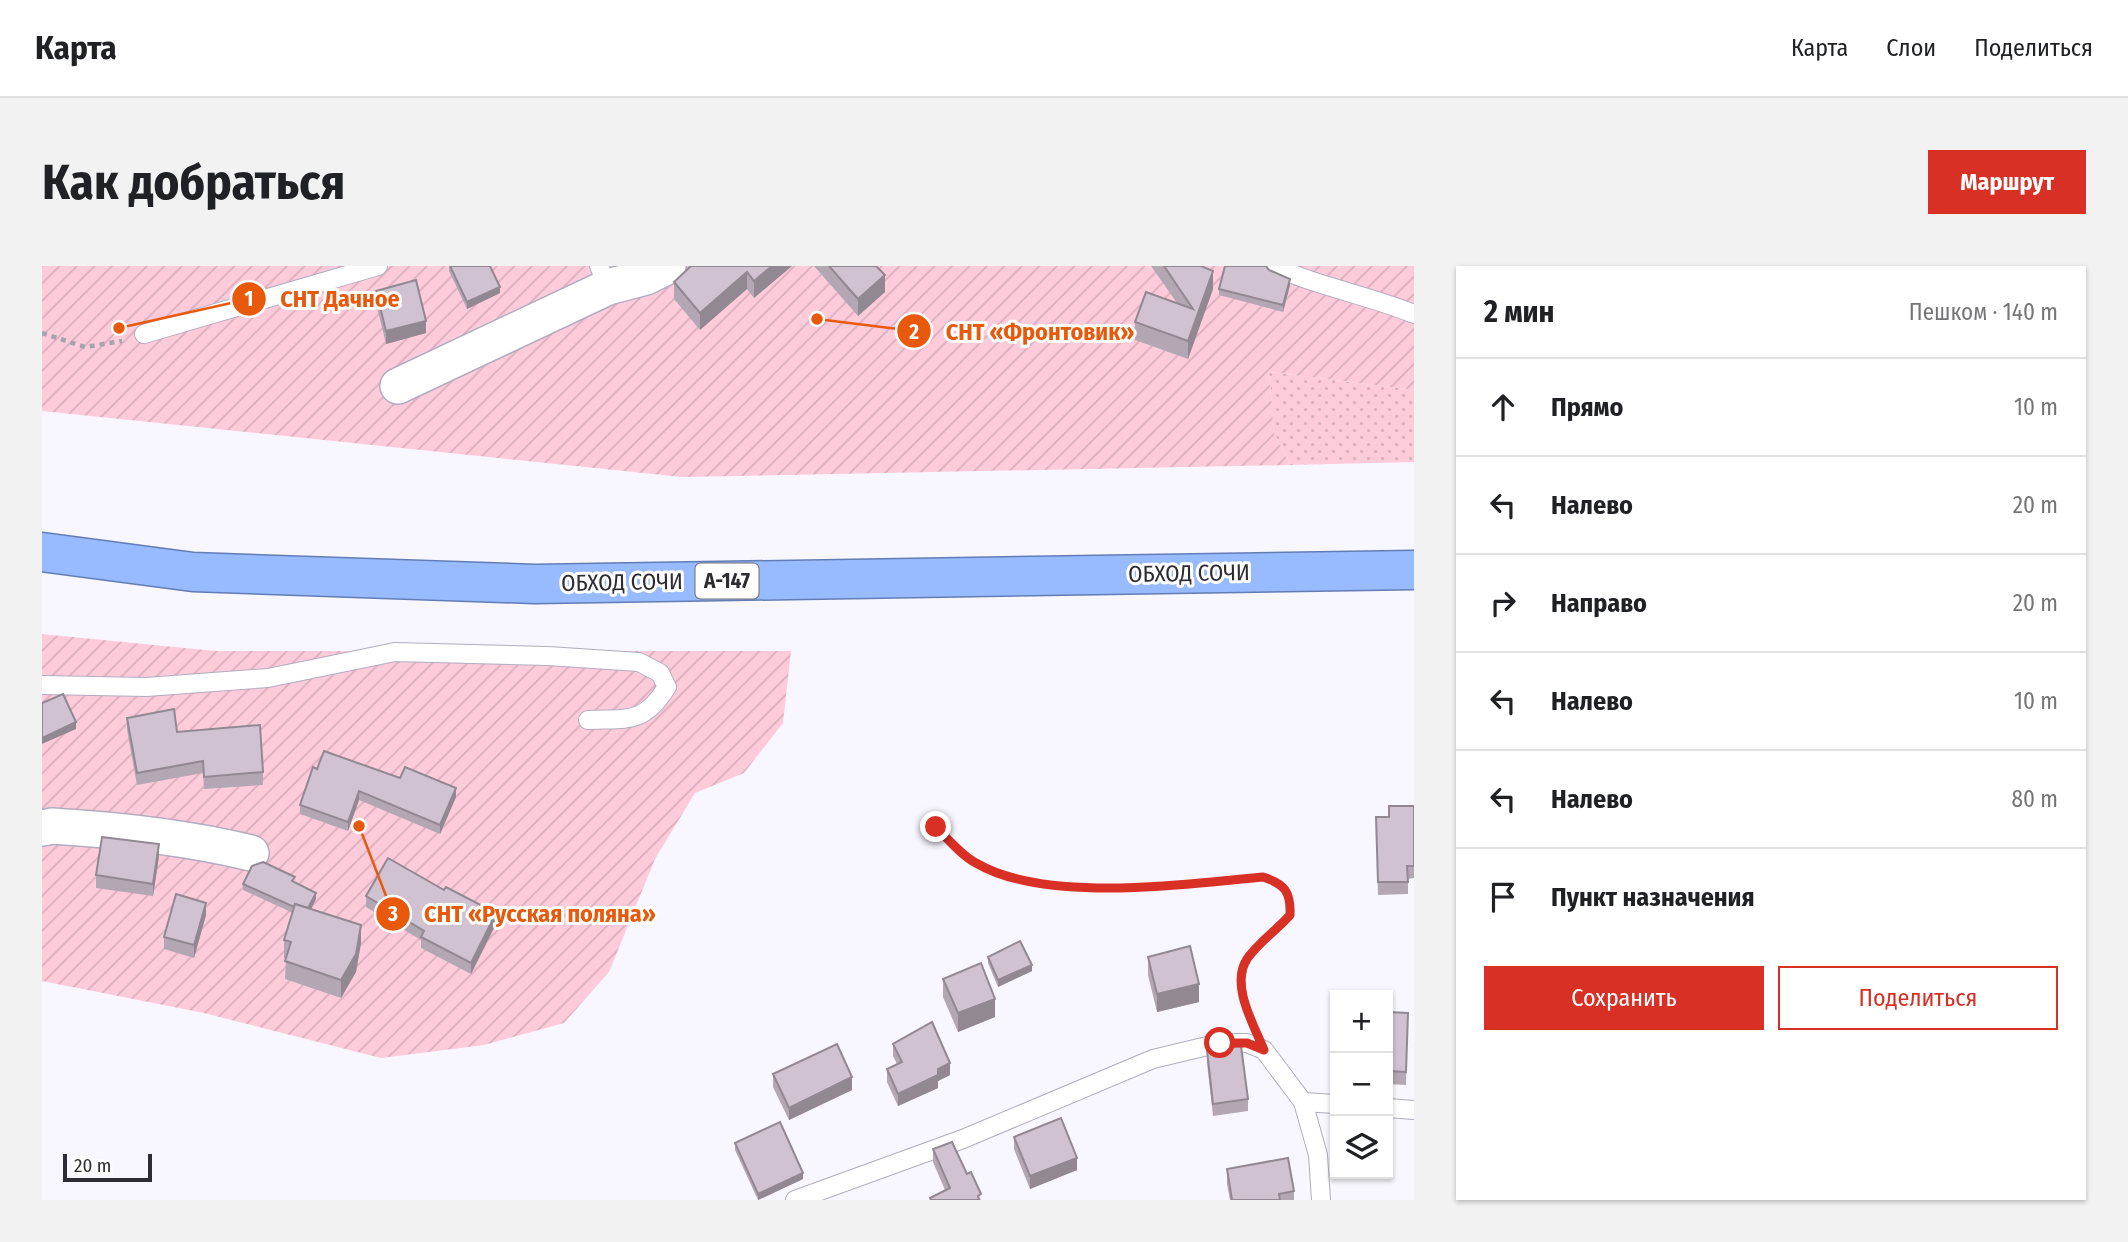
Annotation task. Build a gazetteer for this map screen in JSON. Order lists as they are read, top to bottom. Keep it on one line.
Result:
{"streets":{"highway":["ОБХОД СОЧИ","А-147"]},"places":["СНТ «Фронтовик»","СНТ Дачное","СНТ «Русская поляна»"],"scale_bar":"20 m","page":{"header":"Карта","nav":["Карта","Слои","Поделиться"],"buttons":["Маршрут",["Сохранить","Поделиться"]],"title":"Как добраться","heading":["2 мин","Пешком · 140 m"],"list":[["Прямо","10 m"],["Налево","20 m"],["Направо","20 m"],["Налево","10 m"],["Налево","80 m"],"Пункт назначения"],"map_buttons":["+","−"],"scale":"20 m"}}
